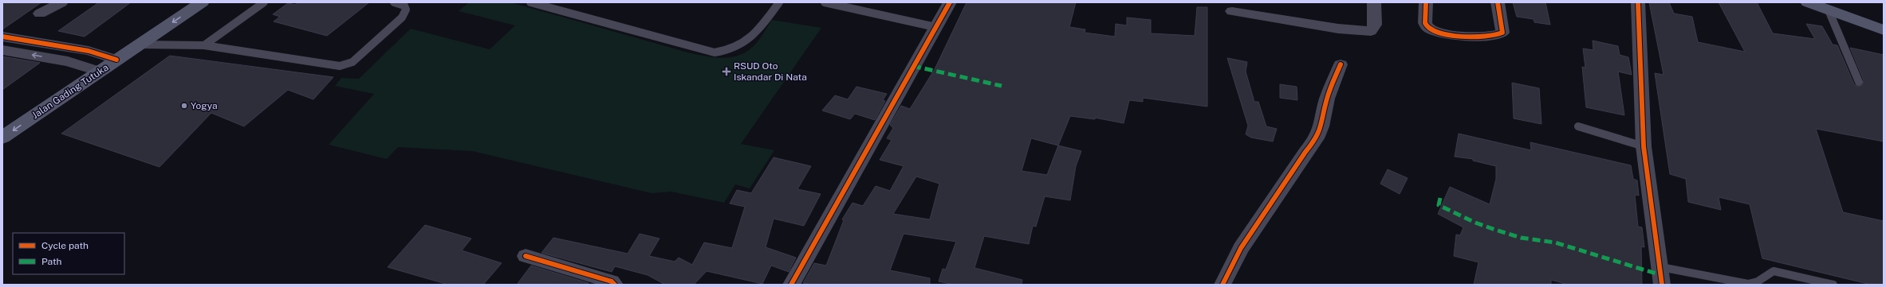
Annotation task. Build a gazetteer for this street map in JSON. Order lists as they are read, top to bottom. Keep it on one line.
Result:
{"streets":{"main road":["Jalan Gading Tutuka"]},"places":{"health":["RSUD Oto Iskandar Di Nata"],"other":["Yogya"]},"legend":["Cycle path","Path"]}
